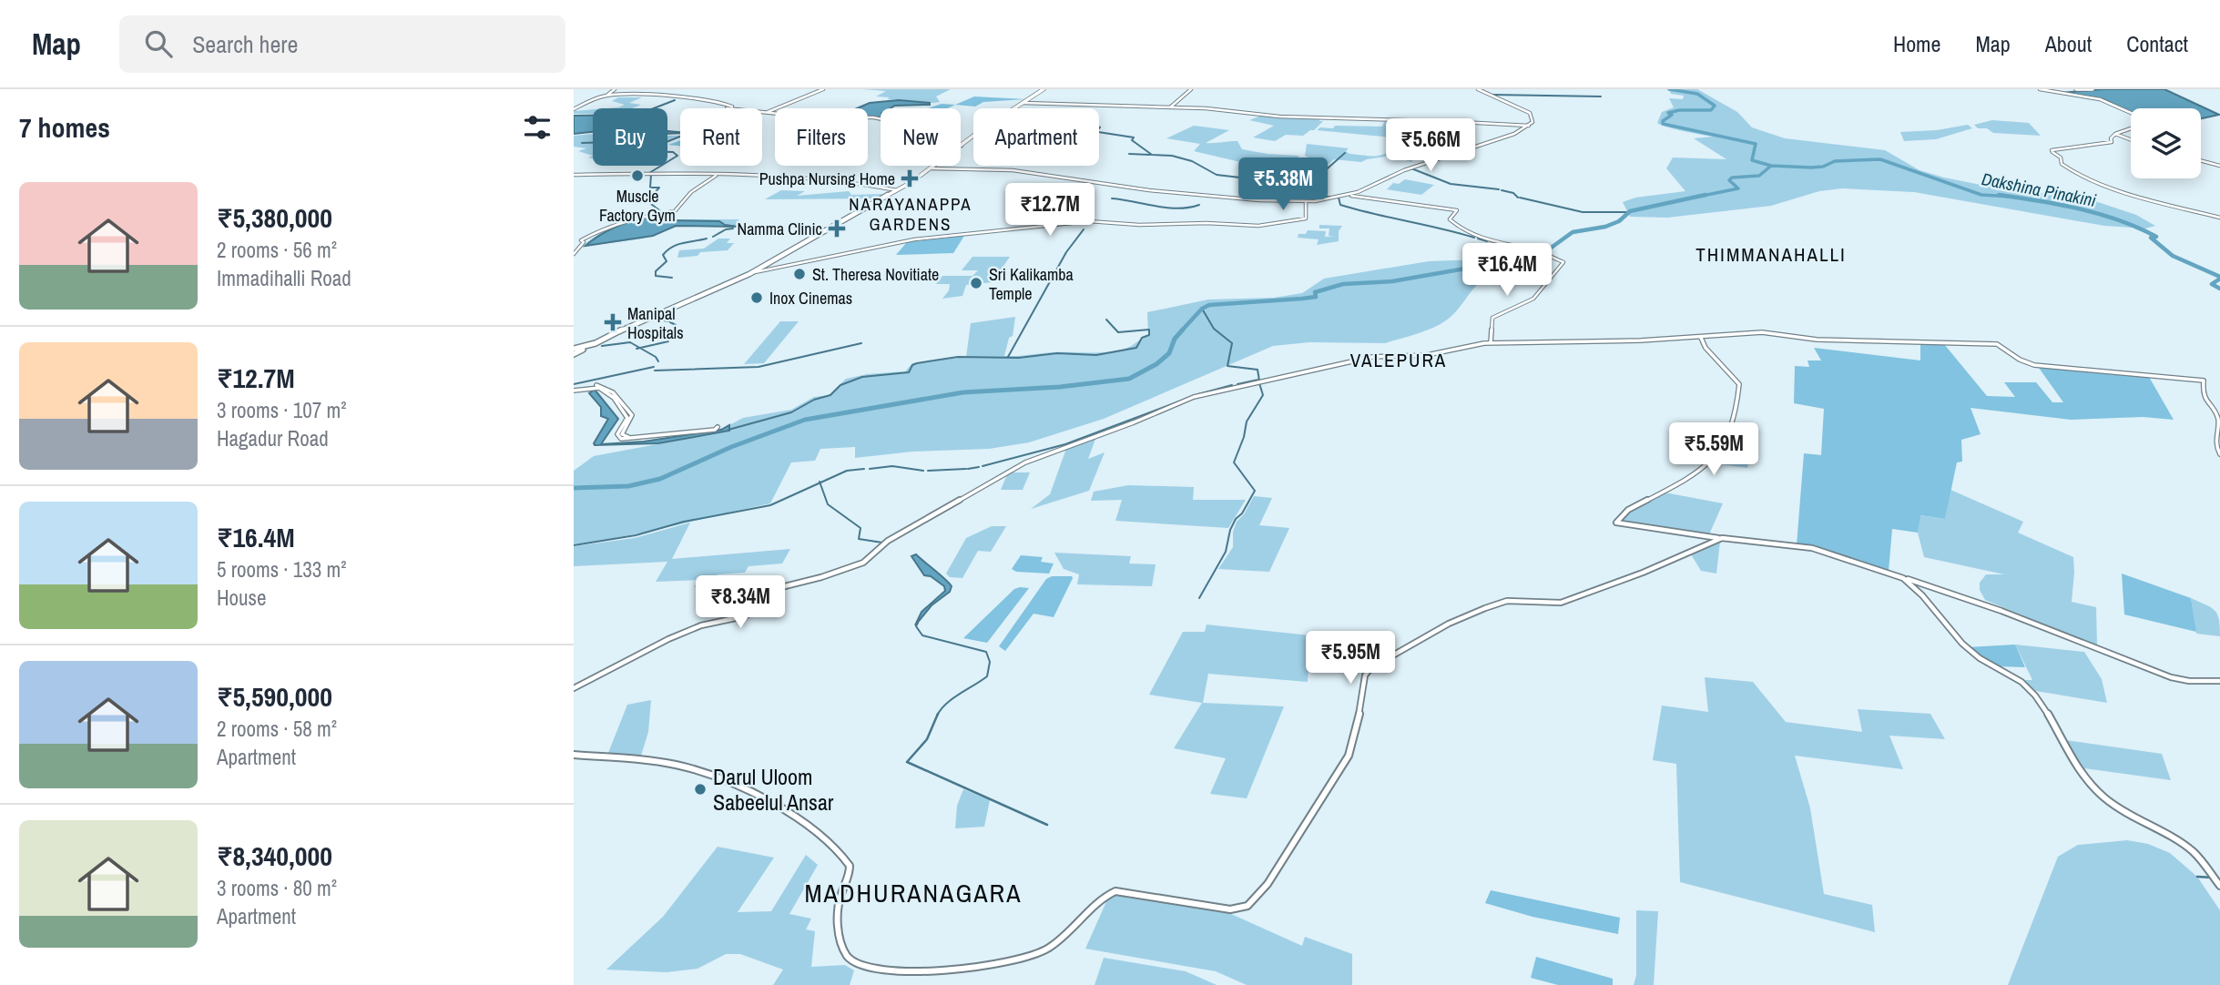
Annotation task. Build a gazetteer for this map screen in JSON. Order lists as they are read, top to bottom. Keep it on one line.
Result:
{"districts":["NARAYANAPPA GARDENS","THIMMANAHALLI","VALEPURA","MADHURANAGARA"],"water":["Dakshina Pinakini"],"places":{"other":["Muscle Factory Gym","St. Theresa Novitiate","Sri Kalikamba Temple","Inox Cinemas","Darul Uloom Sabeelul Ansar"],"health":["Pushpa Nursing Home","Namma Clinic","Manipal Hospitals"]},"page":{"header":"Map","search":"Search here","nav":["Home","Map","About","Contact"],"heading":"7 homes","chip":["Buy","Rent","Filters","New","Apartment"],"price":["₹5.66M","₹5.38M","₹12.7M","₹16.4M","₹5.59M","₹8.34M","₹5.95M"],"list":[{"name":"₹5,380,000","note":"2 rooms · 56 m² · Immadihalli Road"},{"name":"₹12.7M","note":"3 rooms · 107 m² · Hagadur Road"},{"name":"₹16.4M","note":"5 rooms · 133 m² · House"},{"name":"₹5,590,000","note":"2 rooms · 58 m² · Apartment"},{"name":"₹8,340,000","note":"3 rooms · 80 m² · Apartment"}]}}
